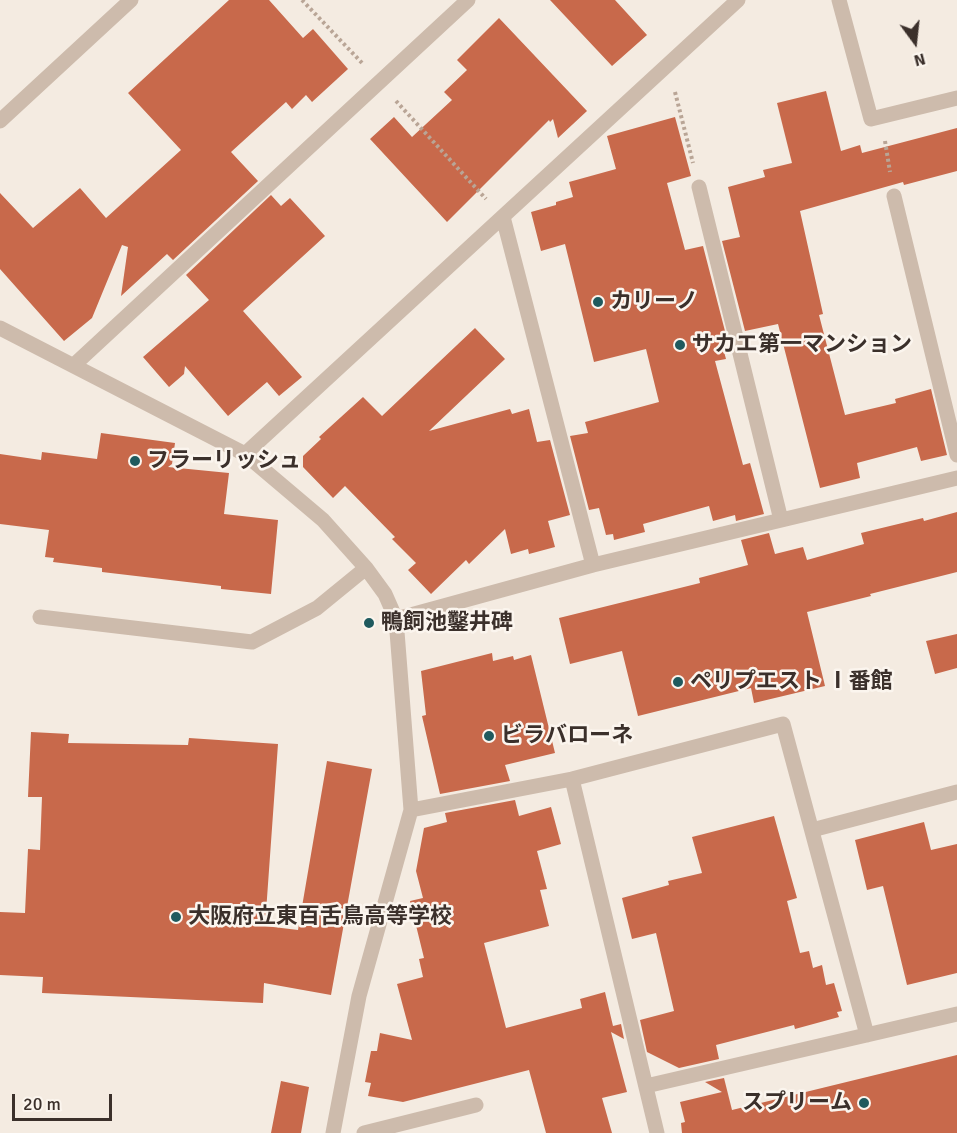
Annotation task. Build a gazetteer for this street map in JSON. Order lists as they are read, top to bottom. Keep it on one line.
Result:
{"places":["カリーノ","サカエ第一マンション","フラーリッシュ","鴨飼池鑿井碑","ペリプエスト Ⅰ番館","ビラバローネ","大阪府立東百舌鳥高等学校","スプリーム"],"scale_bar":"20 m","north":"bottom"}
